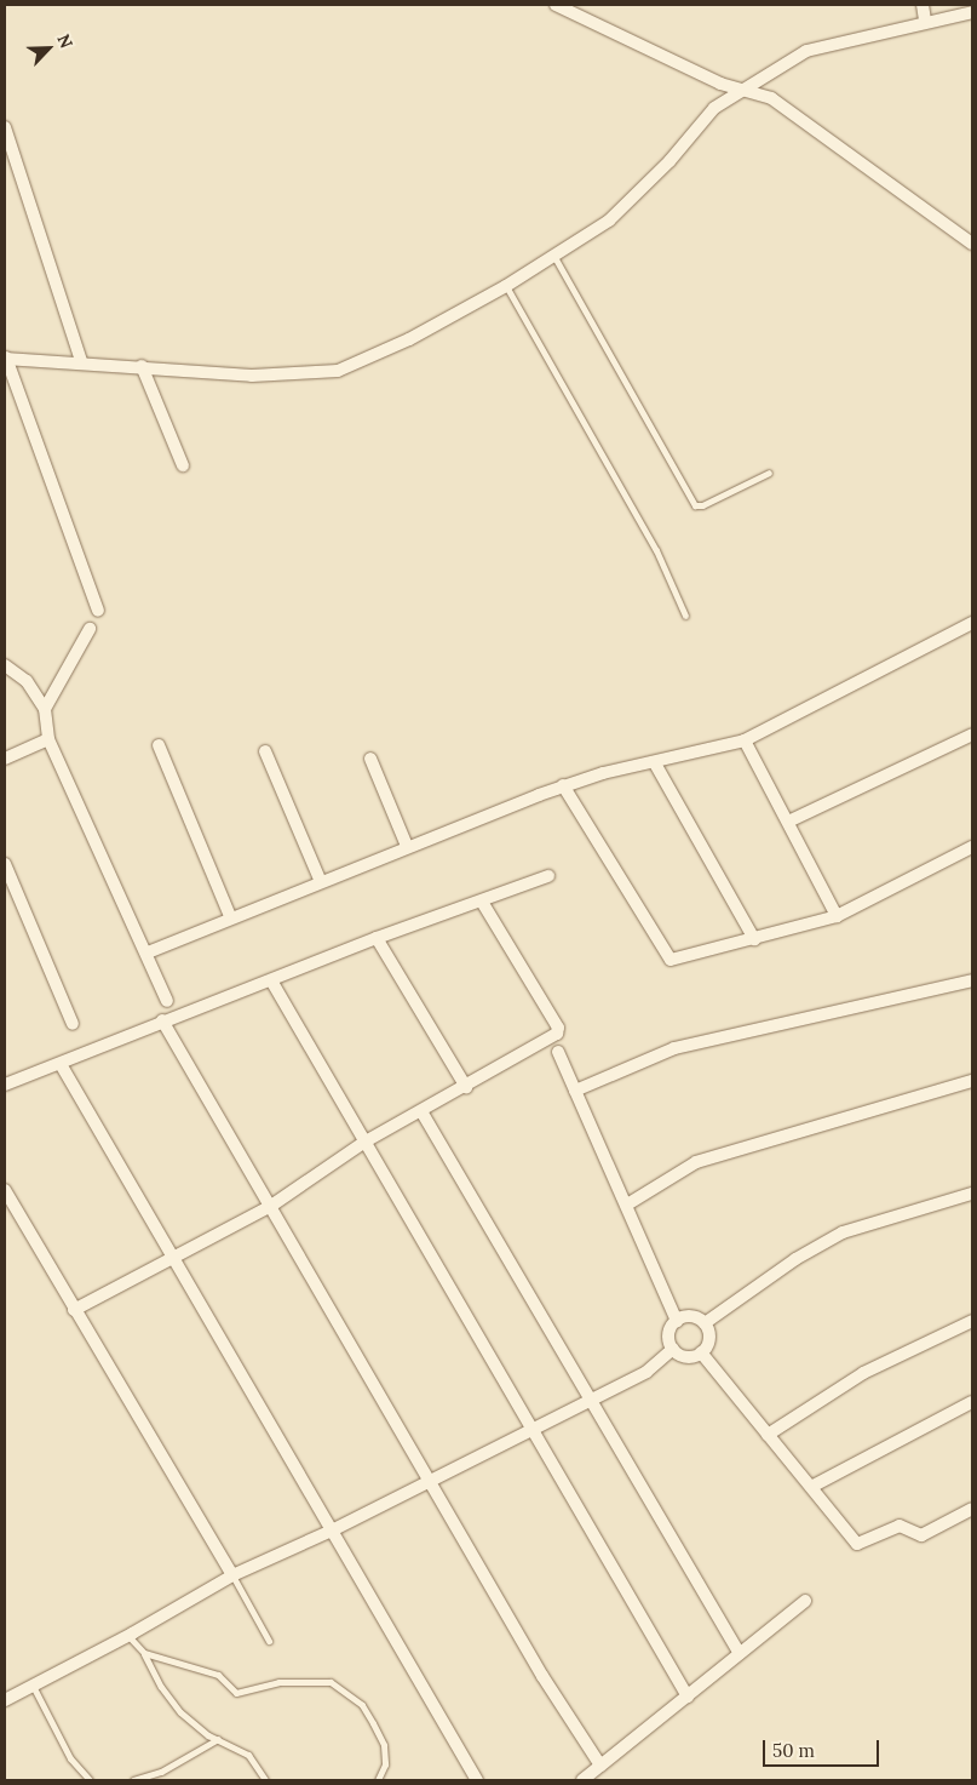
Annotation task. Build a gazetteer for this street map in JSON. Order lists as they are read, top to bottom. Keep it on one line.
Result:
{"scale_bar":"50 m","north":"top right"}
